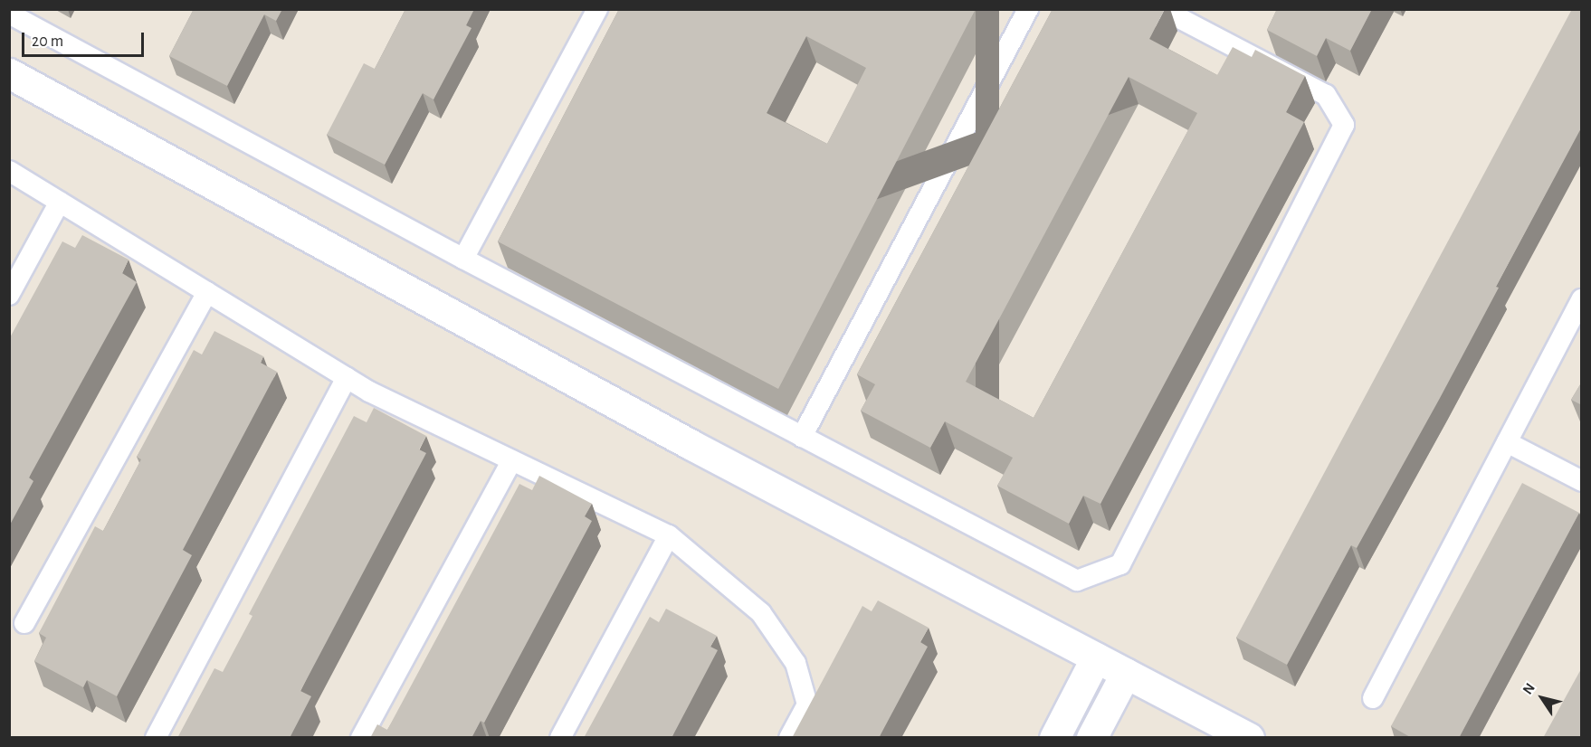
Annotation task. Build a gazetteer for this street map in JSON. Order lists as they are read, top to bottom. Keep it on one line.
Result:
{"scale_bar":"20 m","north":"top left"}
